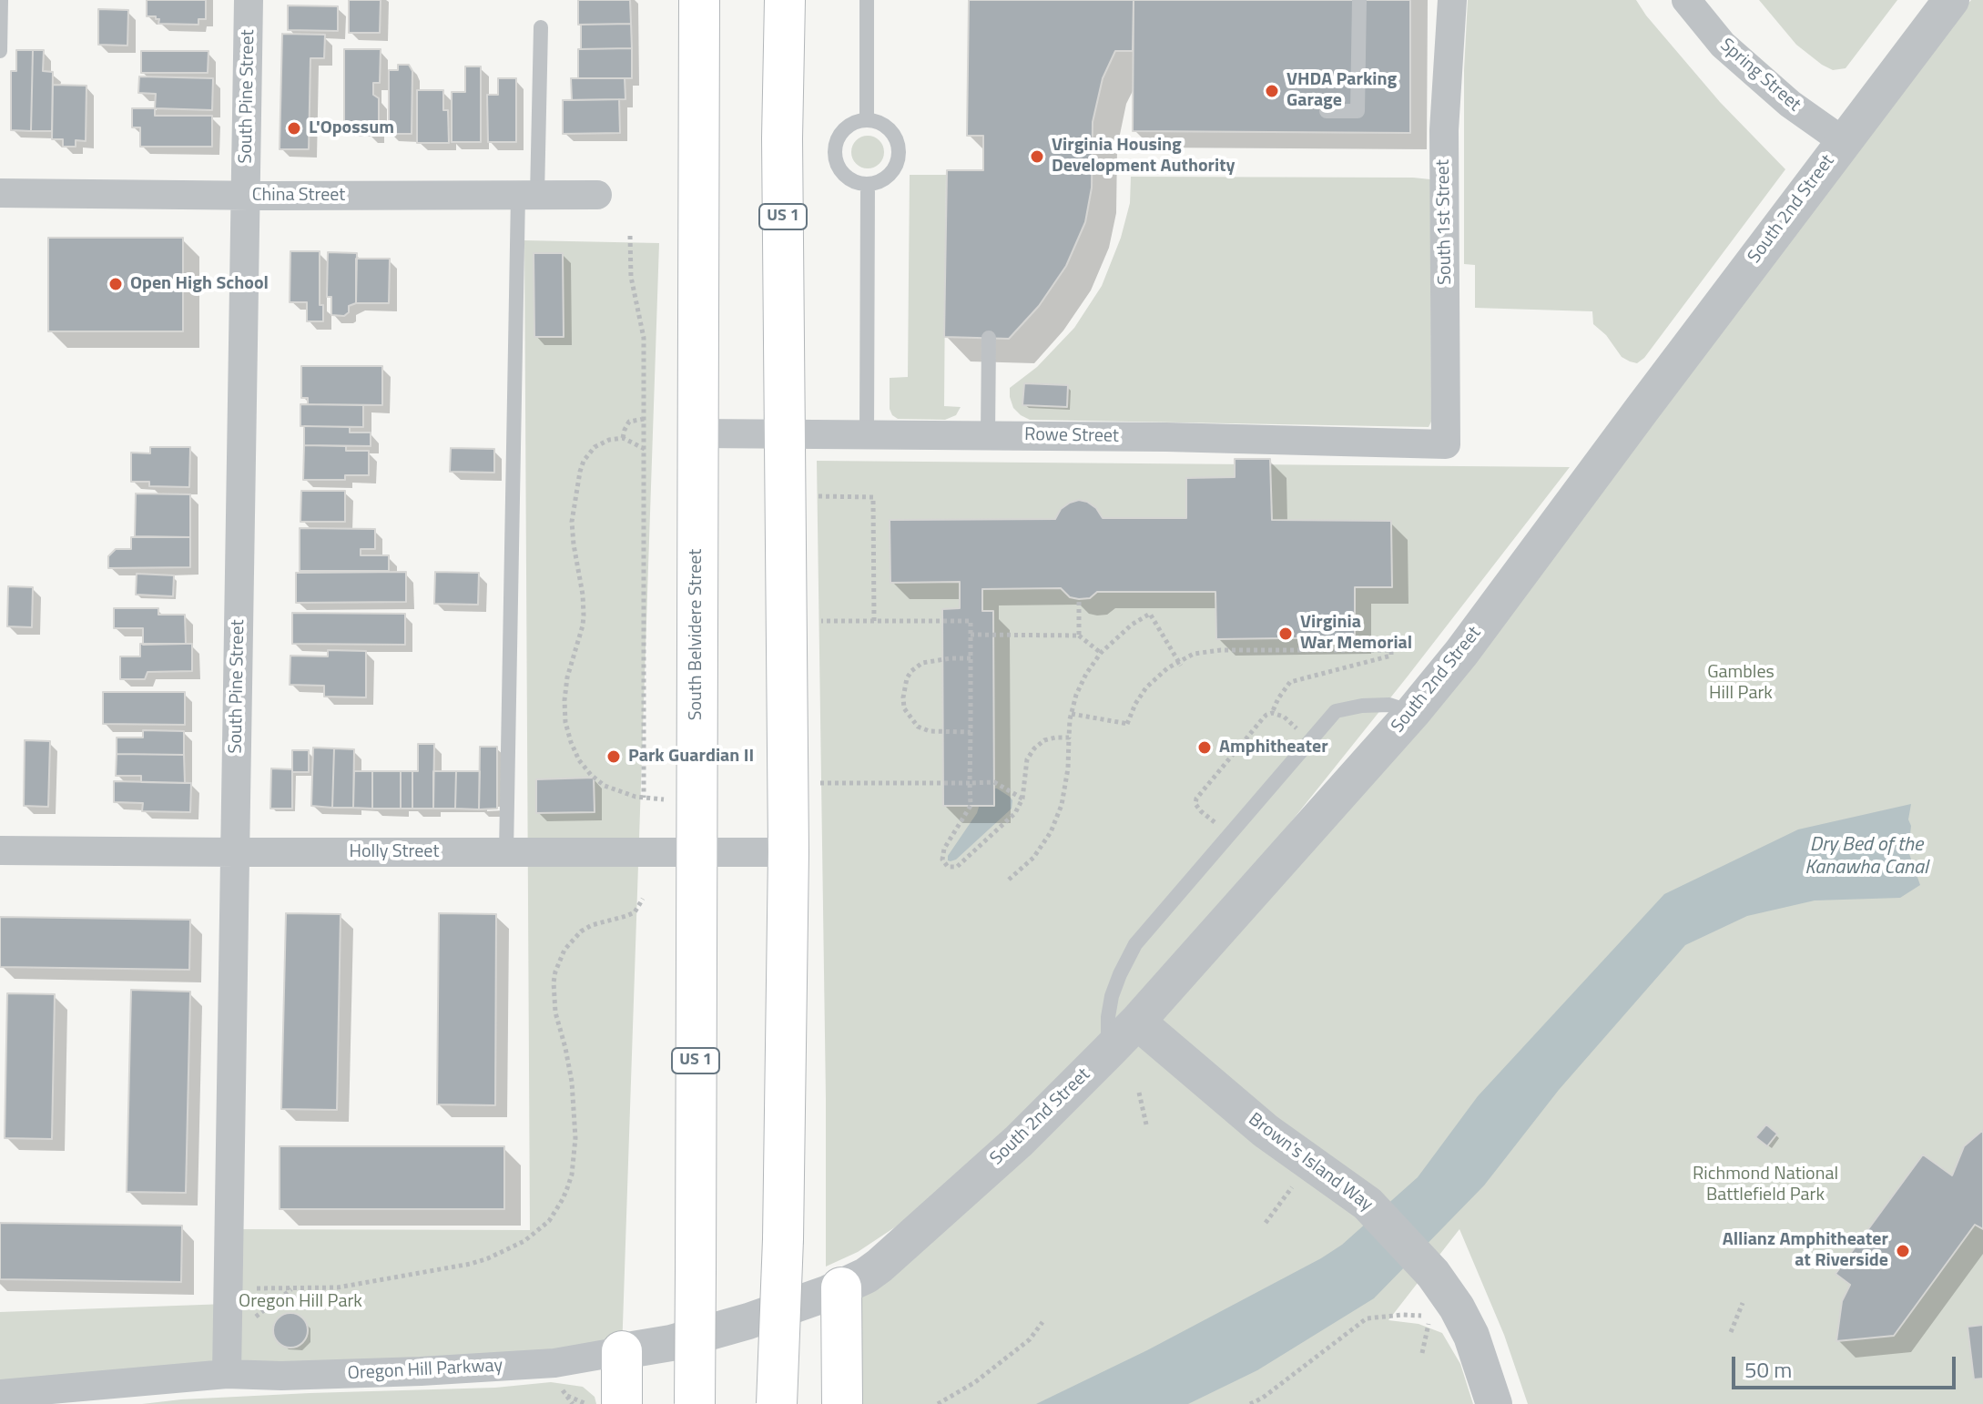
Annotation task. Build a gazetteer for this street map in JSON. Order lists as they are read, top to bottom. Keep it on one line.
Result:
{"streets":{"main road":["US 1","South Belvidere Street"],"street":["Spring Street","South Pine Street","China Street","South 2nd Street","South 1st Street","Rowe Street","Holly Street","Brown's Island Way","Oregon Hill Parkway"]},"crossings":[["Spring Street","South 2nd Street"],["South Pine Street","China Street"],["South Pine Street","Holly Street"],["South Pine Street","Oregon Hill Parkway"],["South 2nd Street","Brown's Island Way"],["South 2nd Street","Oregon Hill Parkway"],["US 1","Rowe Street"],["US 1","Holly Street"],["South 1st Street","Rowe Street"],["Rowe Street","South Belvidere Street"],["South Belvidere Street","Holly Street"]],"water":["Dry Bed of the Kanawha Canal"],"parks":["Gambles Hill Park","Richmond National Battlefield Park","Oregon Hill Park"],"places":["VHDA Parking Garage","L'Opossum","Virginia Housing Development Authority","Open High School","Virginia War Memorial","Amphitheater","Park Guardian II","Allianz Amphitheater at Riverside"],"scale_bar":"50 m"}
